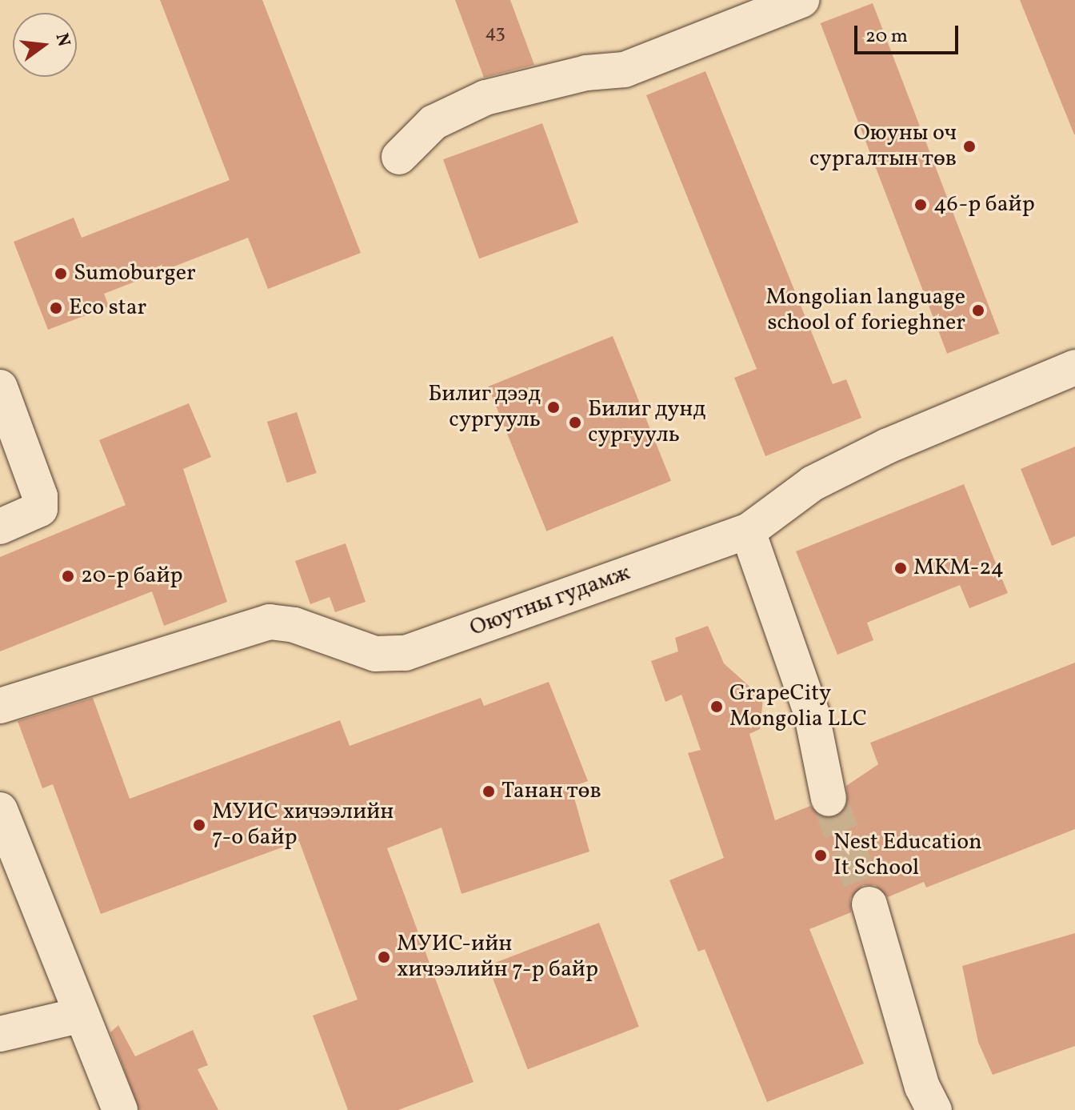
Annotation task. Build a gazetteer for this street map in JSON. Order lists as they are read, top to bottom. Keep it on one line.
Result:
{"streets":{"street":["Оюутны гудамж"]},"places":["Оюуны оч сургалтын төв","46-р байр","Sumoburger","Eco star","Mongolian language school of forieghner","Билиг дээд сургууль","Билиг дунд сургууль","MKM-24","20-p байр","GrapeCity Mongolia LLC","Танан төв","МУИС хичээлийн 7-о байр","Nest Education It School","МУИС-ийн хичээлийн 7-р байр"],"house_numbers":["43"],"scale_bar":"20 m","north":"right"}
